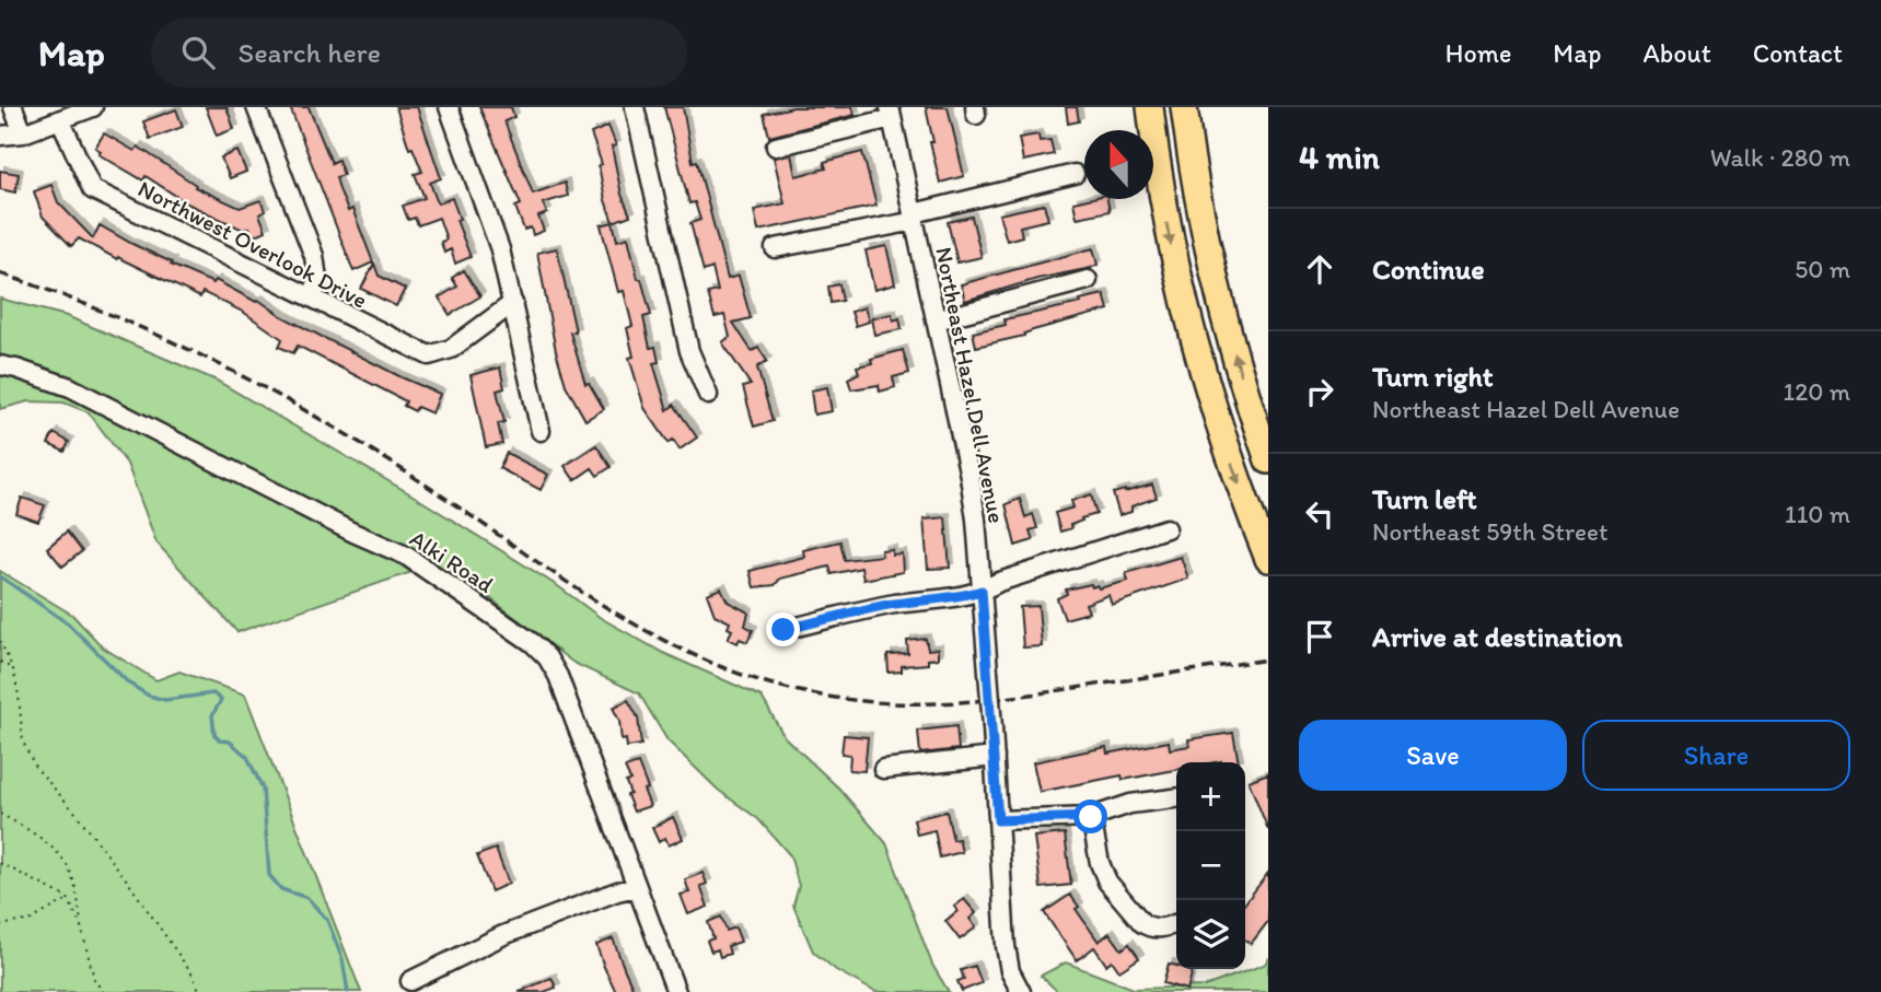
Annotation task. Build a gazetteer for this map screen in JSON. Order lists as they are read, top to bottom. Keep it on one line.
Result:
{"streets":{"street":["Northwest Overlook Drive","Northeast Hazel Dell Avenue","Alki Road"]},"north":"top","page":{"header":"Map","search":"Search here","nav":["Home","Map","About","Contact"],"heading":["4 min","Walk · 280 m"],"list":[["Continue","50 m"],["Turn right","Northeast Hazel Dell Avenue","120 m"],["Turn left","Northeast 59th Street","110 m"],"Arrive at destination"],"buttons":["Save","Share"],"map_buttons":["+","−"]}}
